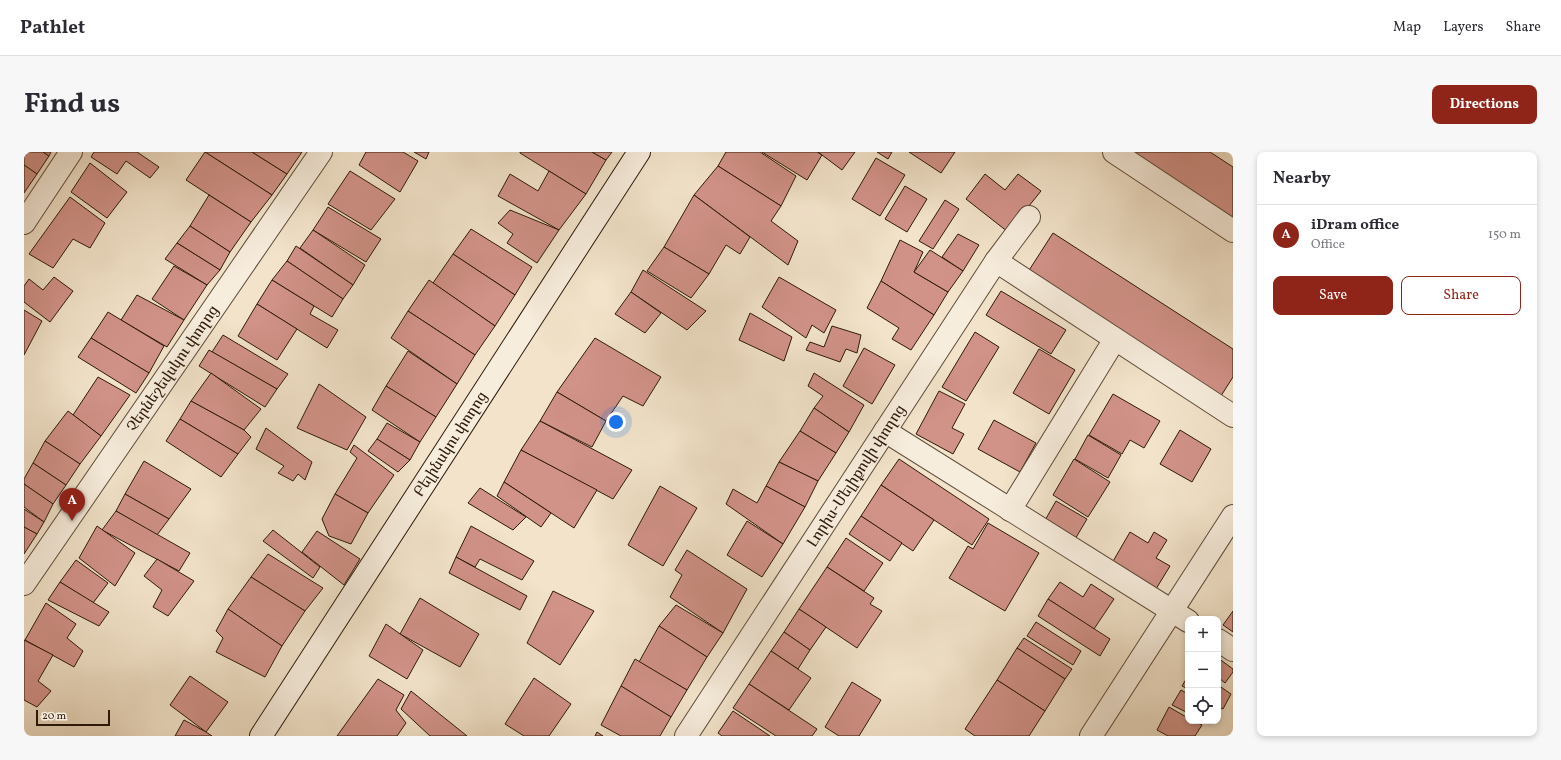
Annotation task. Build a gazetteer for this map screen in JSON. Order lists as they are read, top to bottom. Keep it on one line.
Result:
{"streets":{"street":["Չերնեշեվսկու փողոց","Բելինսկու փողոց","Լորիս-Մելիքովի փողոց"]},"scale_bar":"20 m","page":{"header":"Pathlet","nav":["Map","Layers","Share"],"title":"Find us","buttons":["Directions",["Save","Share"]],"heading":"Nearby","list":[{"mark":"A","name":"iDram office","note":"Office","value":"150 m"}],"pins":"A","map_buttons":["+","−"],"scale":"20 m"}}
